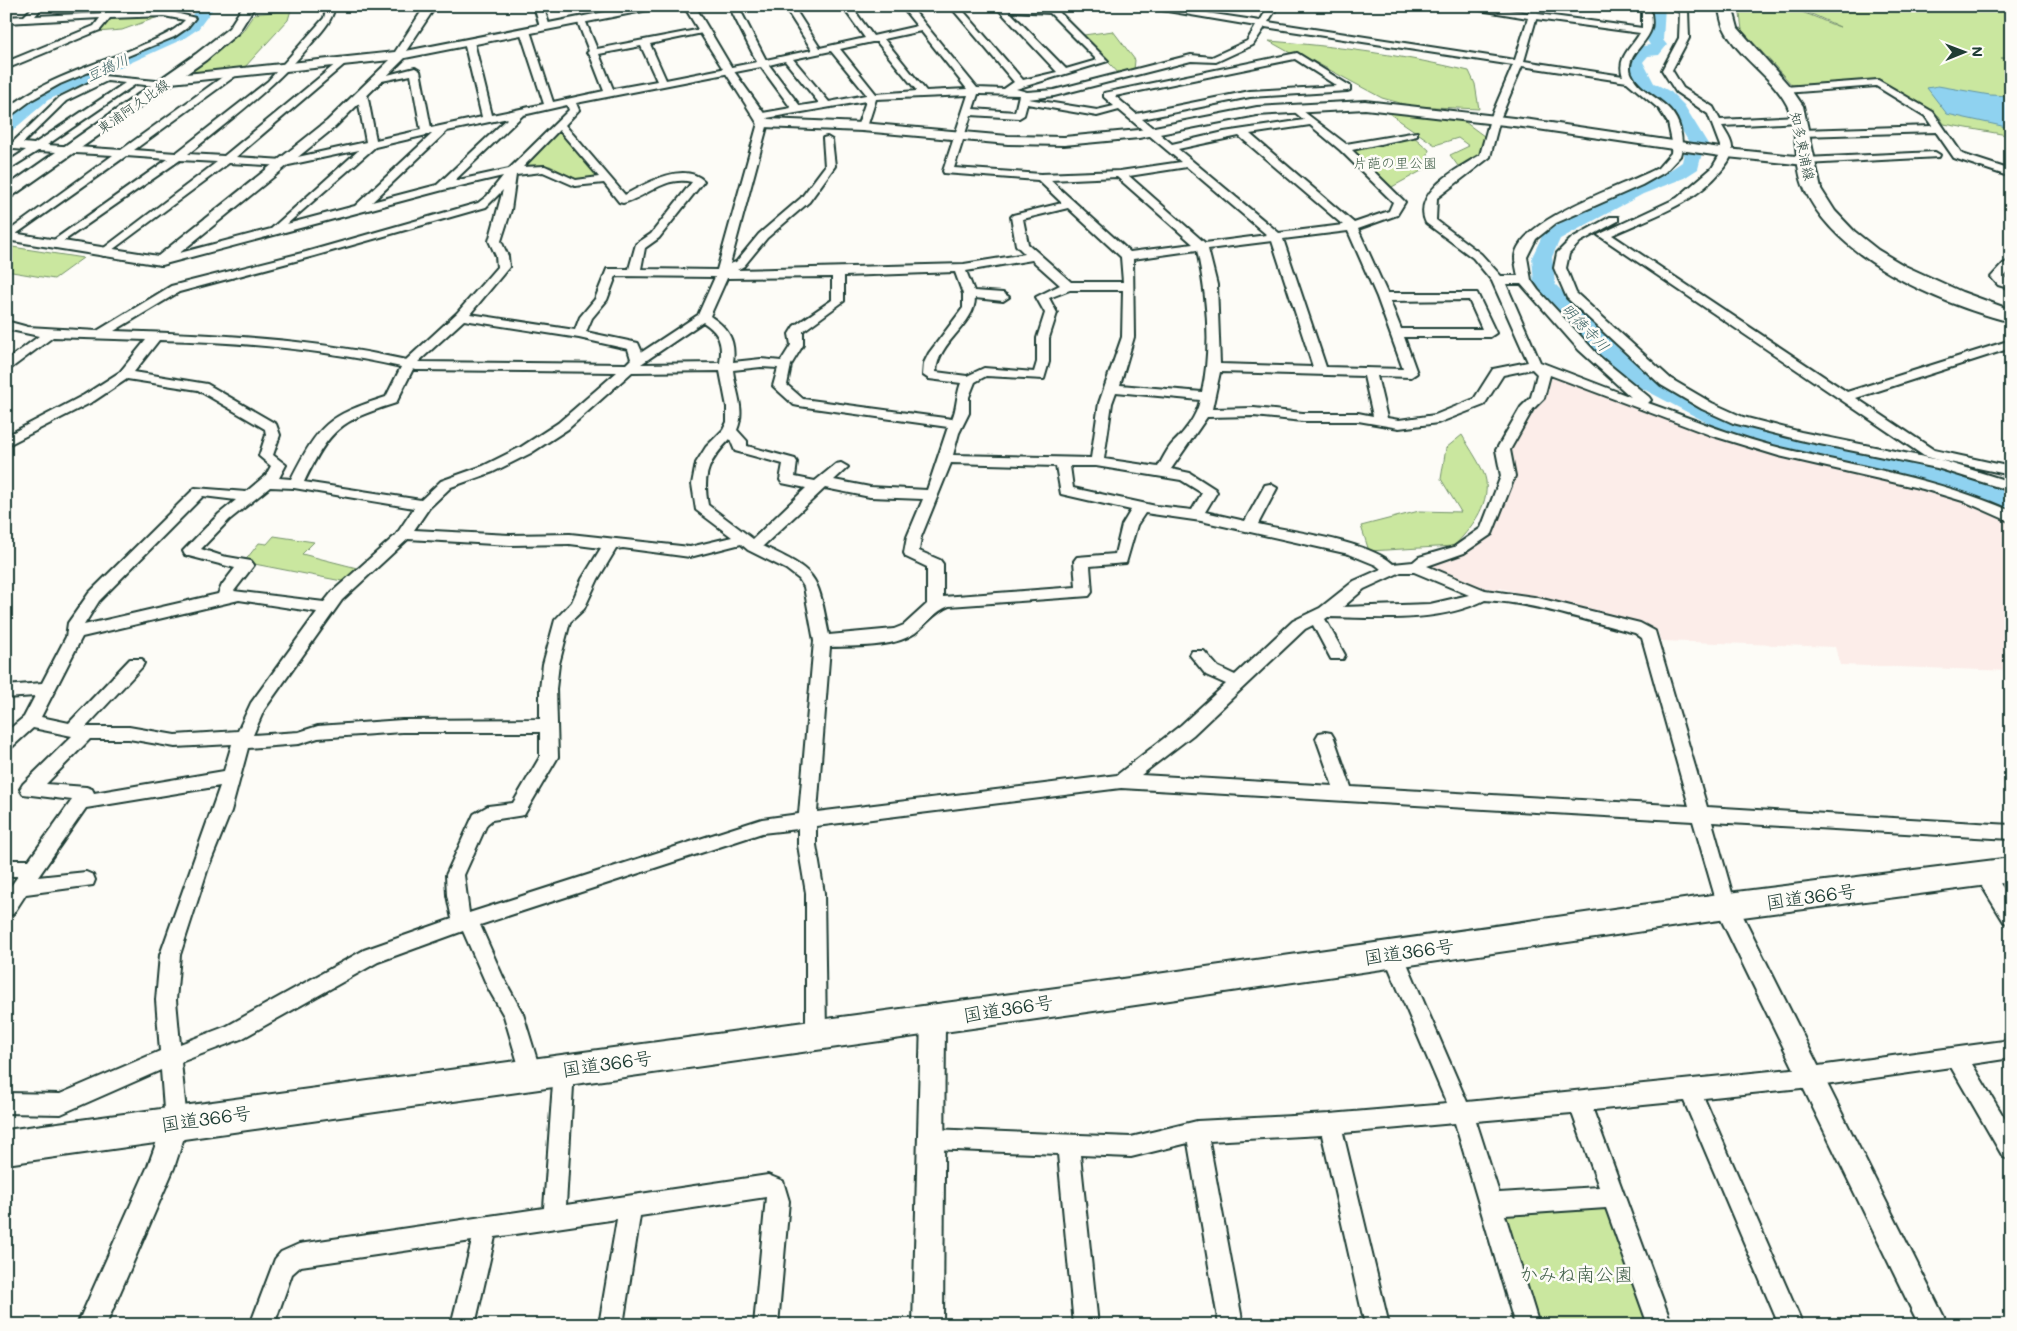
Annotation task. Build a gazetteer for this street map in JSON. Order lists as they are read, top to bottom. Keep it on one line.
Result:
{"streets":{"highway":["国道366号"],"main road":["東浦阿久比線","知多東浦線"]},"water":["豆搗川","明徳寺川"],"parks":["片葩の里公園","かみね南公園"],"north":"right"}
